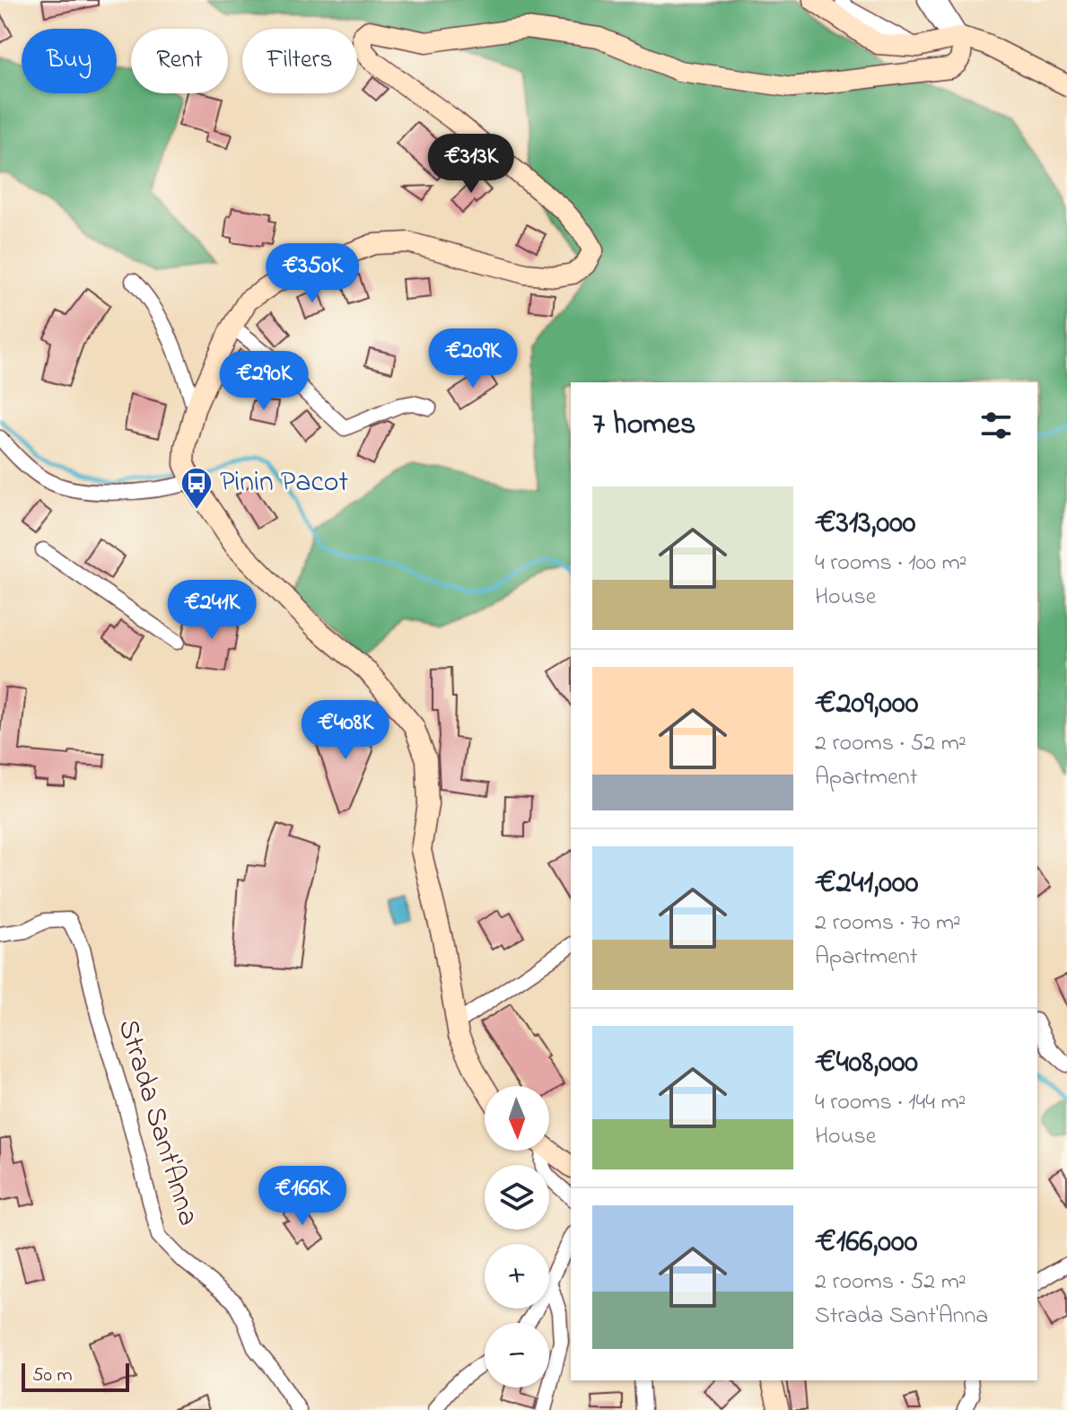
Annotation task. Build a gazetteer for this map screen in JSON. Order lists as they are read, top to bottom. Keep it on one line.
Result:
{"streets":{"street":["Strada Sant'Anna"]},"places":{"bus stop":["Pinin Pacot"]},"scale_bar":"50 m","north":"bottom","page":{"chip":["Buy","Rent","Filters"],"price":["€313K","€350K","€209K","€290K","€241K","€408K","€166K"],"heading":"7 homes","list":[{"name":"€313,000","note":"4 rooms · 100 m² · House"},{"name":"€209,000","note":"2 rooms · 52 m² · Apartment"},{"name":"€241,000","note":"2 rooms · 70 m² · Apartment"},{"name":"€408,000","note":"4 rooms · 144 m² · House"},{"name":"€166,000","note":"2 rooms · 52 m² · Strada Sant'Anna"}],"map_buttons":["+","−"],"scale":"50 m"}}
